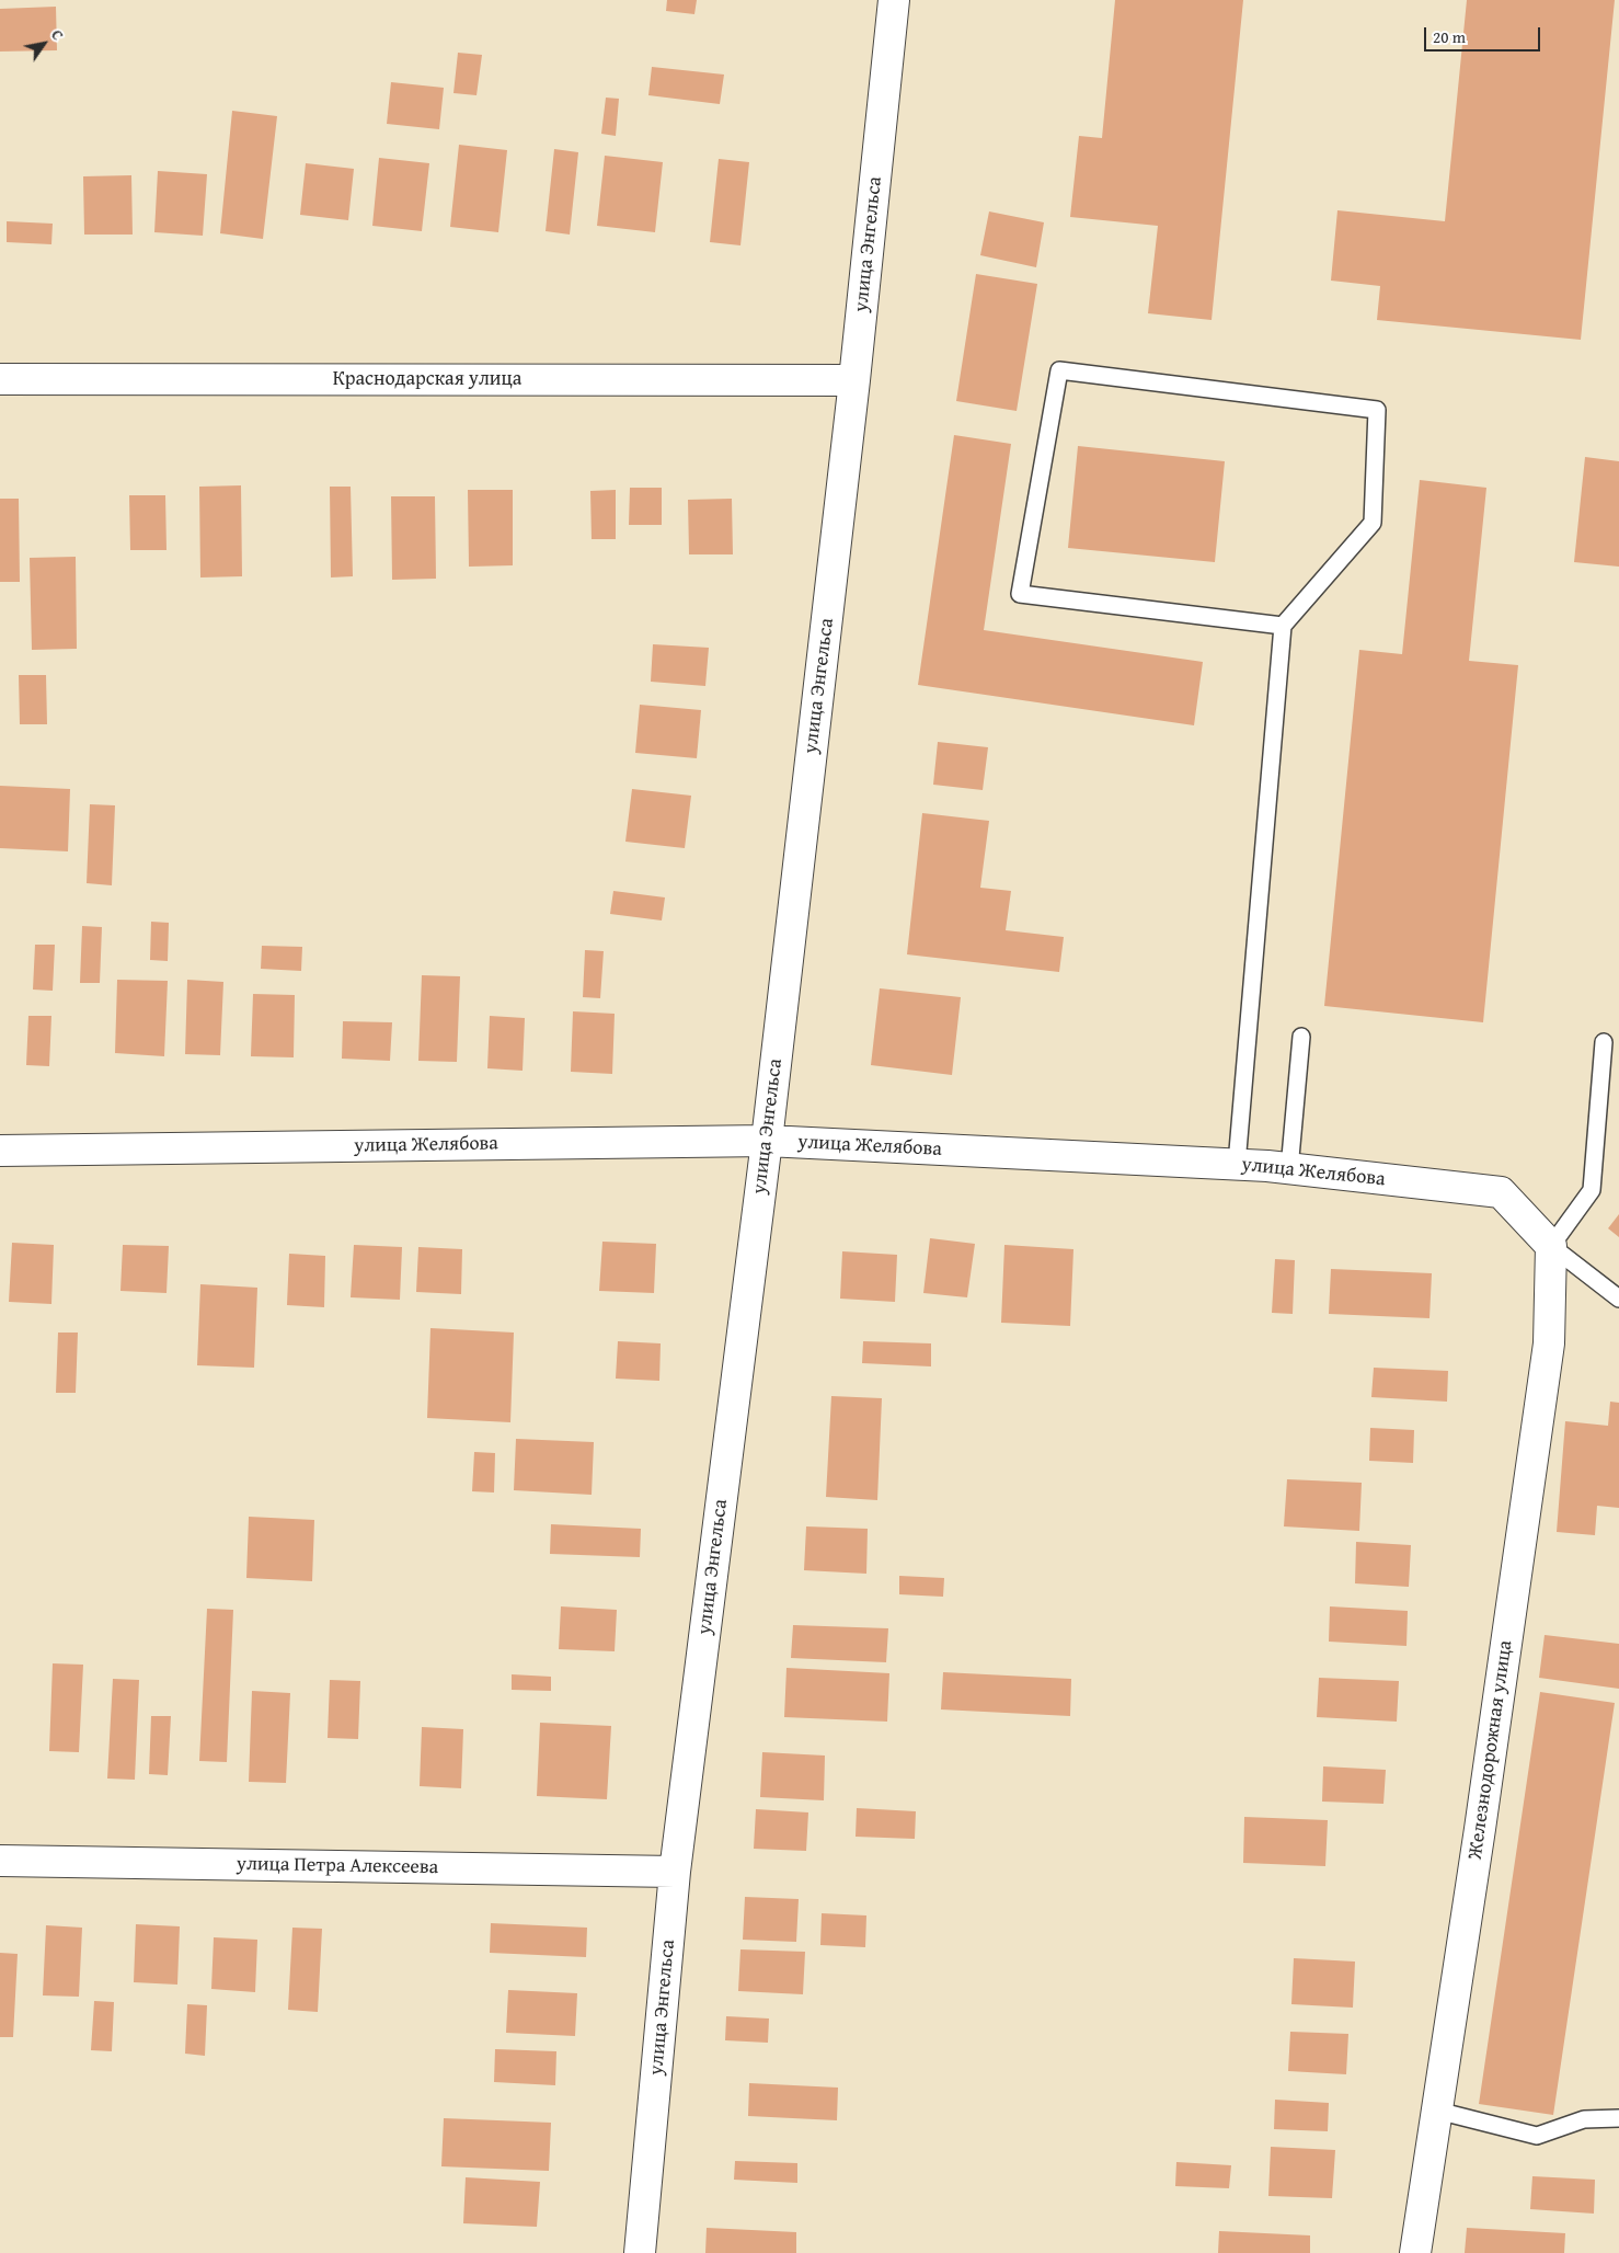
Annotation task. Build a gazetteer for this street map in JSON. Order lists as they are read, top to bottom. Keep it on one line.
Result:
{"streets":{"street":["улица Энгельса","Краснодарская улица","улица Желябова","Железнодорожная улица","улица Петра Алексеева"]},"crossings":[["улица Энгельса","Краснодарская улица"],["улица Энгельса","улица Желябова"],["улица Энгельса","улица Петра Алексеева"],["улица Желябова","Железнодорожная улица"]],"scale_bar":"20 m","north":"top right"}
